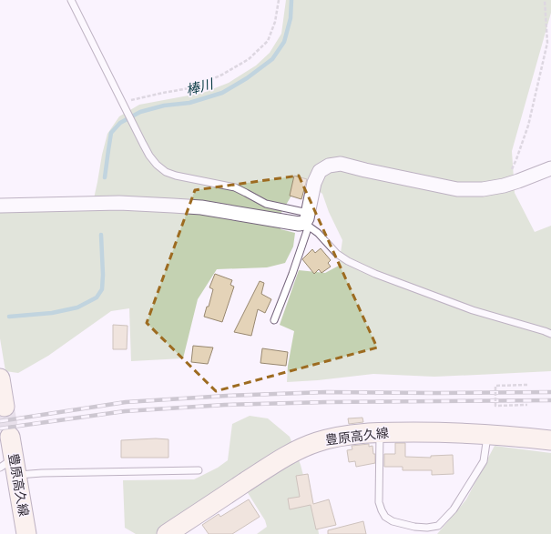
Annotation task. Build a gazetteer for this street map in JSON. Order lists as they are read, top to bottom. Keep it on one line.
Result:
{"streets":{"main road":["豊原高久線"]},"water":["棒川"]}
